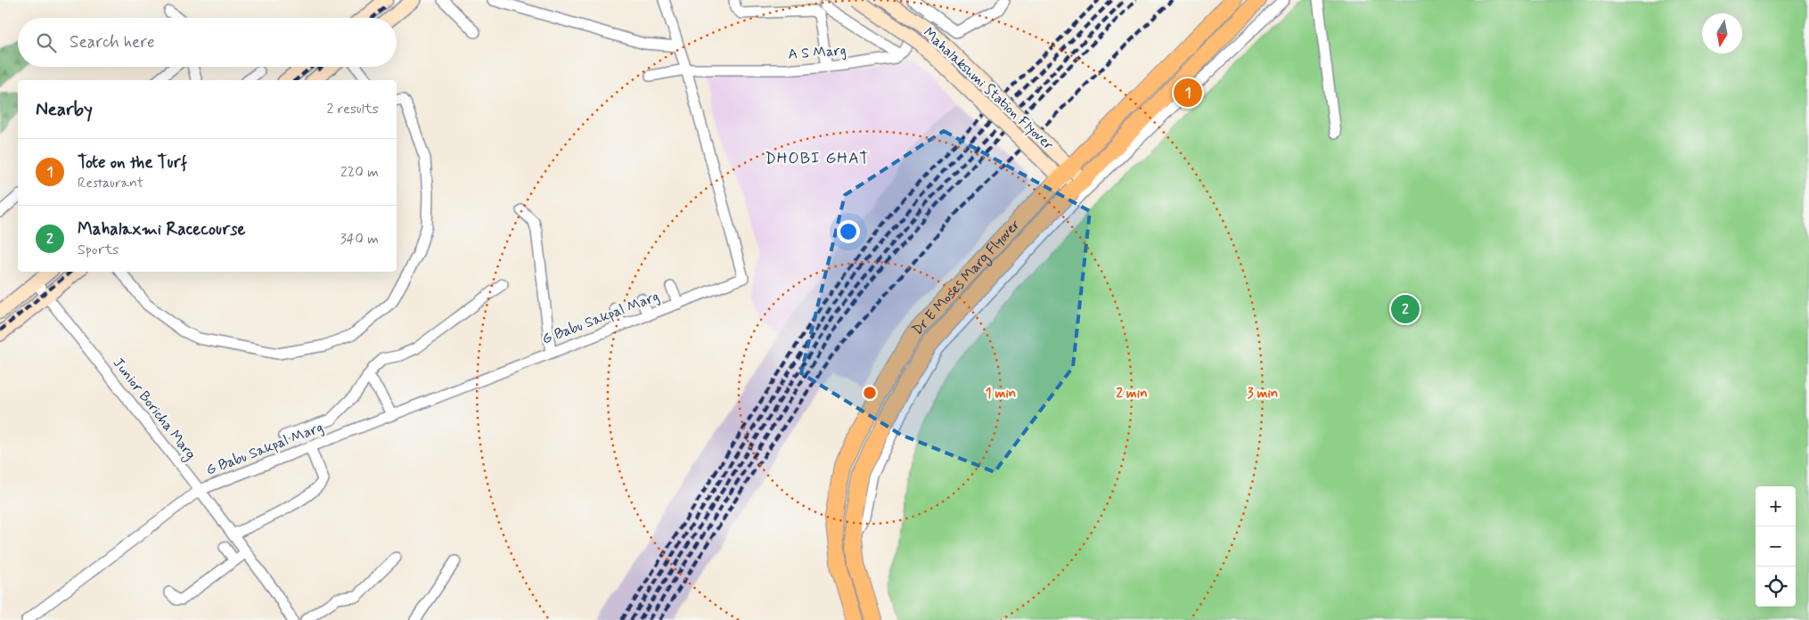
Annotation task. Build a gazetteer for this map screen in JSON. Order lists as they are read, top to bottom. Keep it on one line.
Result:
{"streets":{"main road":["Mahalakshmi Station Flyover","Dr E Moses Marg Flyover"],"street":["A S Marg","G Babu Sakpal Marg","Junior Boricha Marg"]},"crossings":[["A S Marg","G Babu Sakpal Marg"],["Mahalakshmi Station Flyover","Dr E Moses Marg Flyover"],["G Babu Sakpal Marg","Junior Boricha Marg"]],"districts":["DHOBI GHAT"],"north":"bottom","page":{"search":"Search here","pins":["1","2"],"heading":["Nearby","2 results"],"list":[{"mark":"1","name":"Tote on the Turf","note":"Restaurant","value":"220 m"},{"mark":"2","name":"Mahalaxmi Racecourse","note":"Sports","value":"340 m"}],"map_buttons":["+","−"]},"rings":["1 min","2 min","3 min"]}
